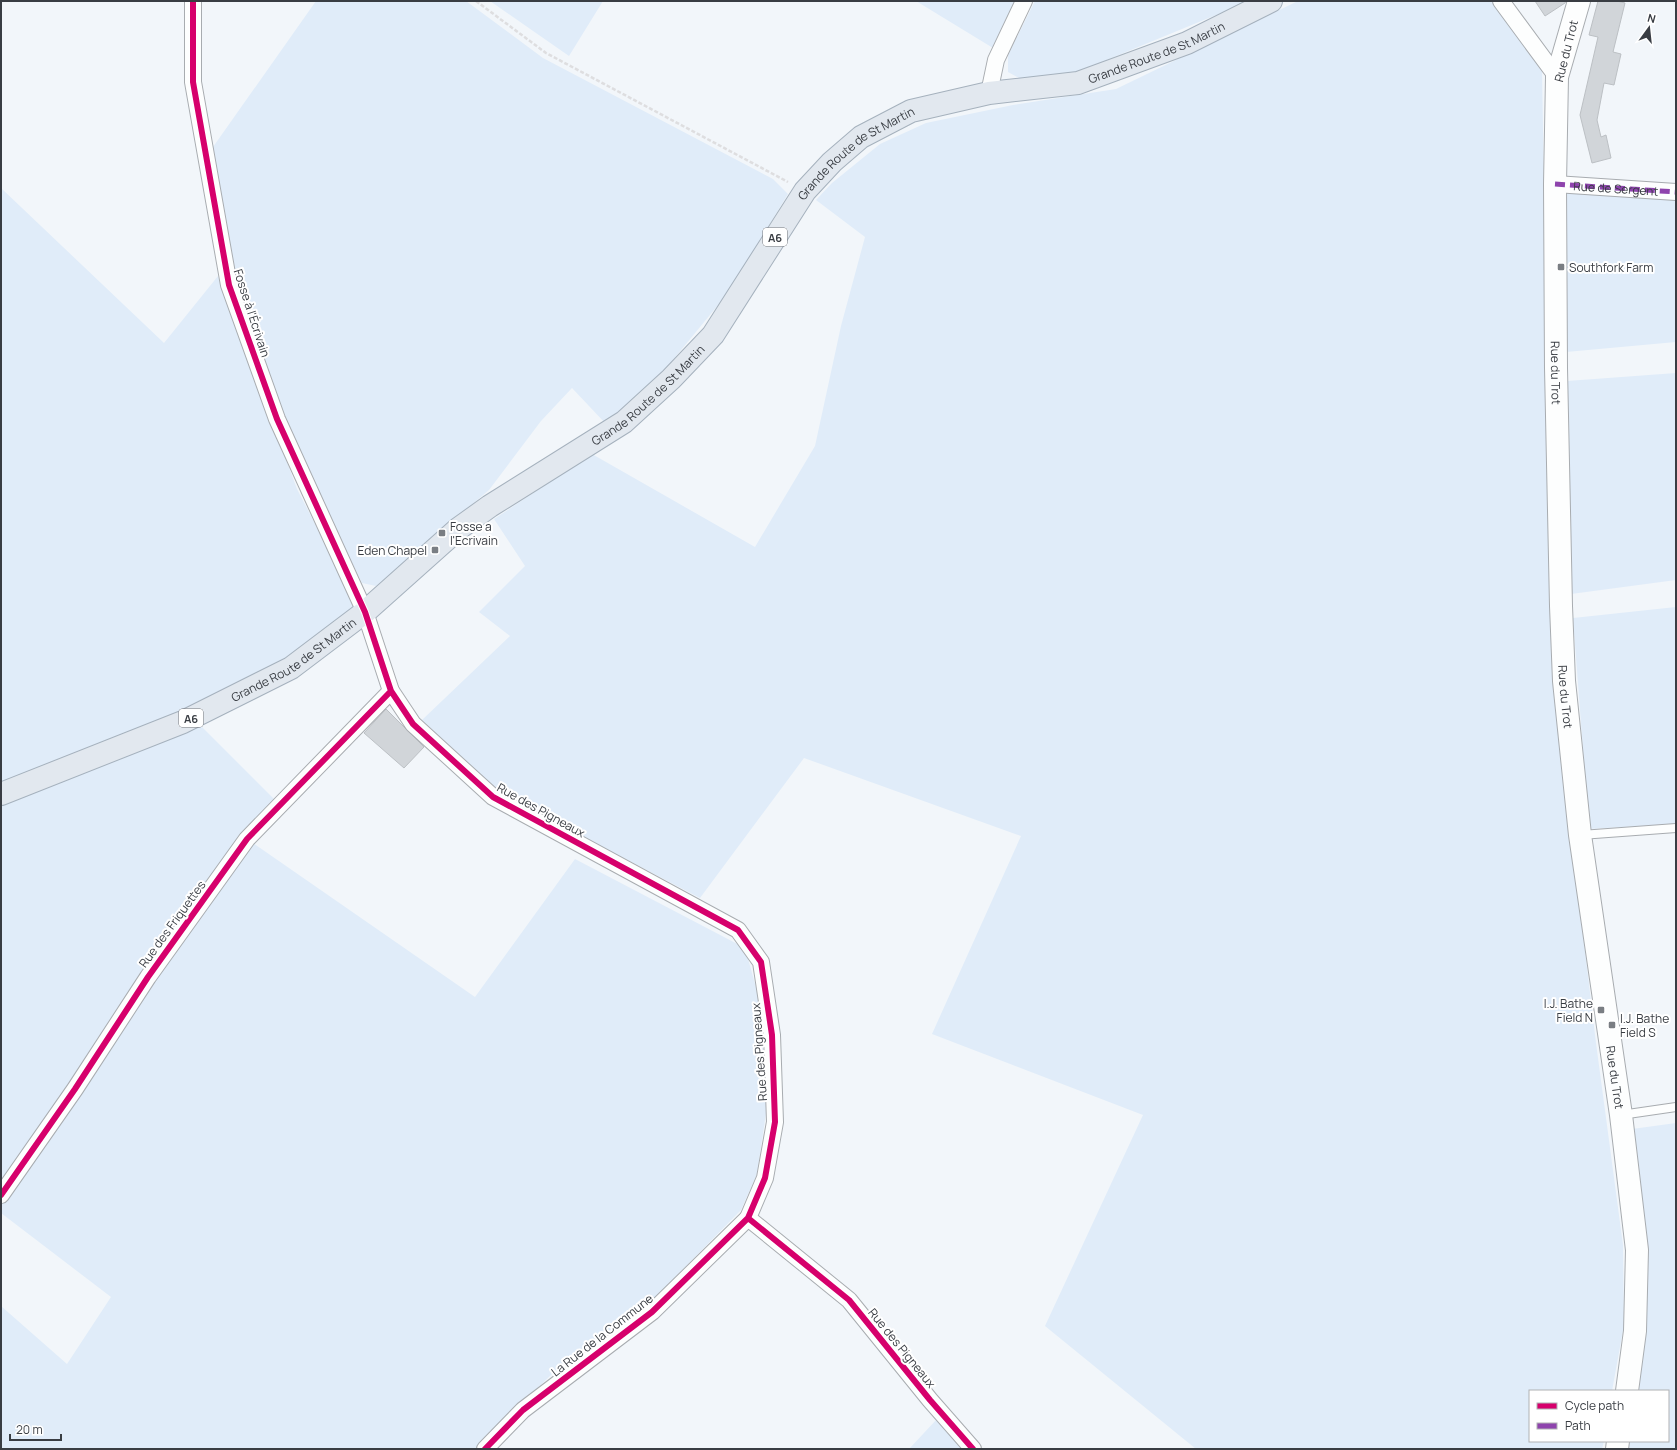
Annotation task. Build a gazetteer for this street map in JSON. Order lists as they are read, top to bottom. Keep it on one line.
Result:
{"streets":{"main road":["Rue du Trot","Grande Route de St Martin","A6"],"street":["Rue de Sergent","Fosse à l'Écrivain","Rue des Pigneaux","Rue des Friquettes","La Rue de la Commune"]},"crossings":[["Rue du Trot","Rue de Sergent"],["Grande Route de St Martin","Fosse à l'Écrivain"],["Grande Route de St Martin","Rue des Pigneaux"],["Fosse à l'Écrivain","Rue des Pigneaux"],["Rue des Pigneaux","Rue des Friquettes"],["Rue des Pigneaux","La Rue de la Commune"]],"places":{"transit":["Southfork Farm","Fosse a l'Ecrivain","Eden Chapel","I.J. Bathe Field N","I.J. Bathe Field S"]},"legend":["Cycle path","Path"],"scale_bar":"20 m","north":"top"}
